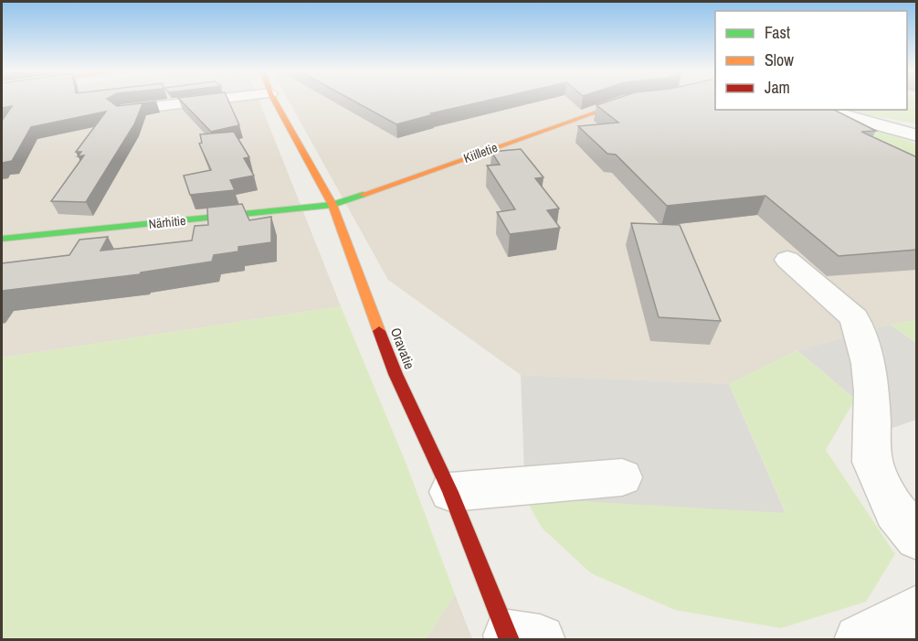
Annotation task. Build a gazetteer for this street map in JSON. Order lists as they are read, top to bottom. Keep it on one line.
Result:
{"streets":{"street":["Kiilletie","Närhitie","Oravatie"]},"crossings":[["Kiilletie","Närhitie"],["Kiilletie","Oravatie"],["Närhitie","Oravatie"]],"legend":["Fast","Slow","Jam"]}
